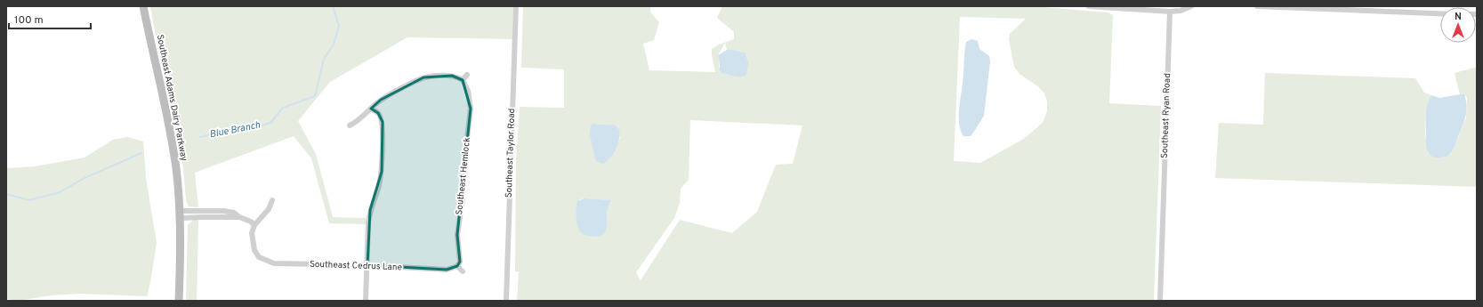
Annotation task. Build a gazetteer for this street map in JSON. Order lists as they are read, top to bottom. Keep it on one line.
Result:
{"streets":{"main road":["Southeast Adams Dairy Parkway"],"street":["Southeast Ryan Road","Southeast Taylor Road","Southeast Hemlock","Southeast Cedrus Lane"]},"crossings":[["Southeast Hemlock","Southeast Cedrus Lane"]],"water":["Blue Branch"],"scale_bar":"100 m","north":"top"}
